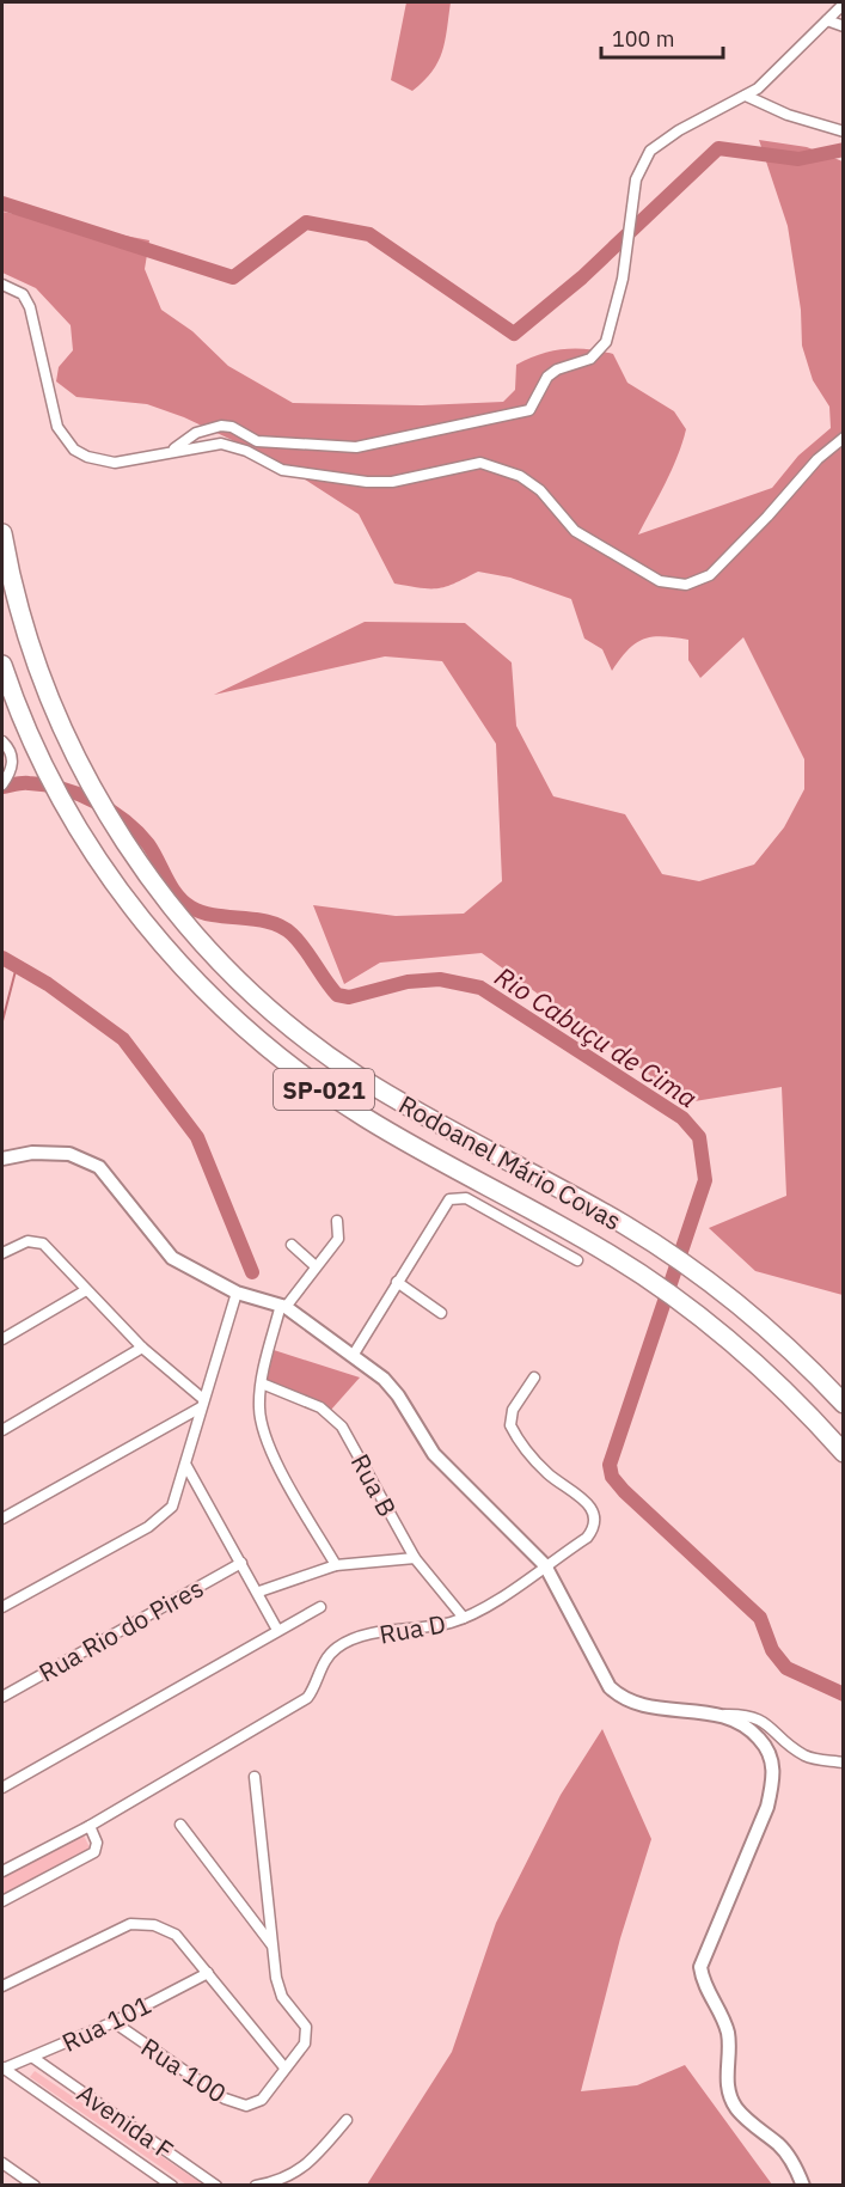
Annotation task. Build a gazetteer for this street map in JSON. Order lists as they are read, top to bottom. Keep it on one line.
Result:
{"streets":{"highway":["SP-021","Rodoanel Mário Covas"],"street":["Rua B","Rua D","Rua Rio do Pires","Rua 101","Rua 100","Avenida F"]},"crossings":[["Rua B","Rua D"],["Rua 101","Rua 100"],["Rua 101","Avenida F"]],"water":["Rio Cabuçu de Cima"],"scale_bar":"100 m"}
